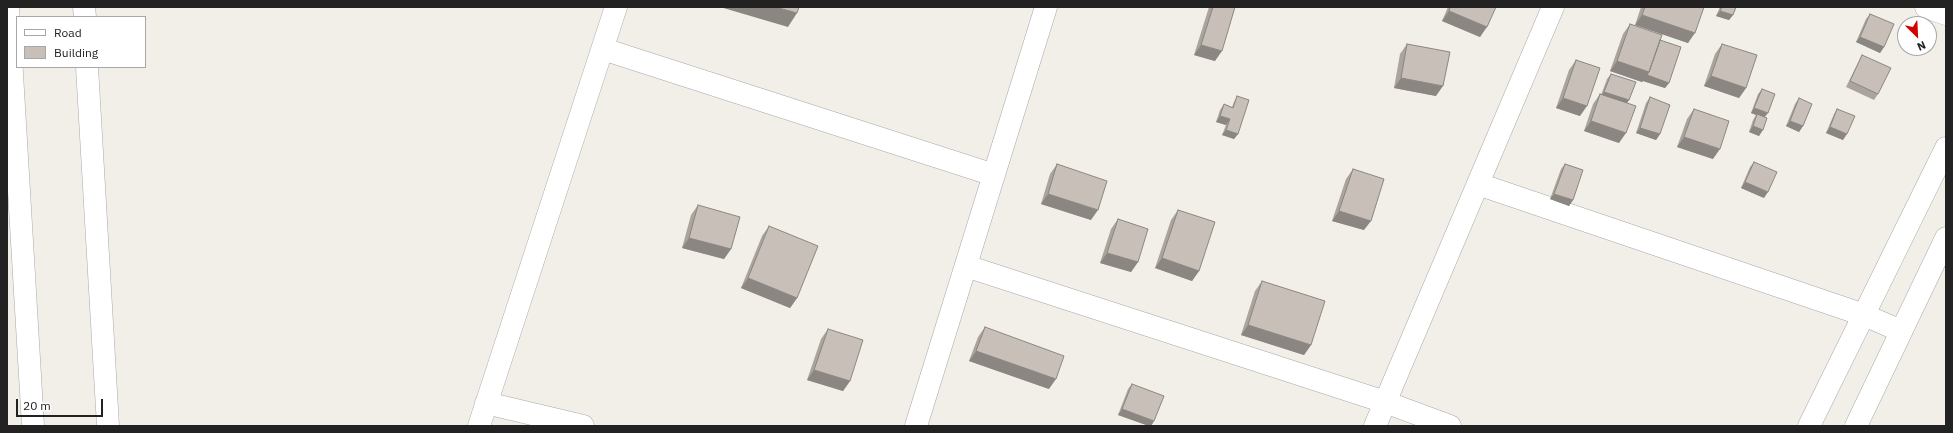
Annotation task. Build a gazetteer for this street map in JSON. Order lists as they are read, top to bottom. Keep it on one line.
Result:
{"legend":["Road","Building"],"scale_bar":"20 m","north":"bottom right"}
